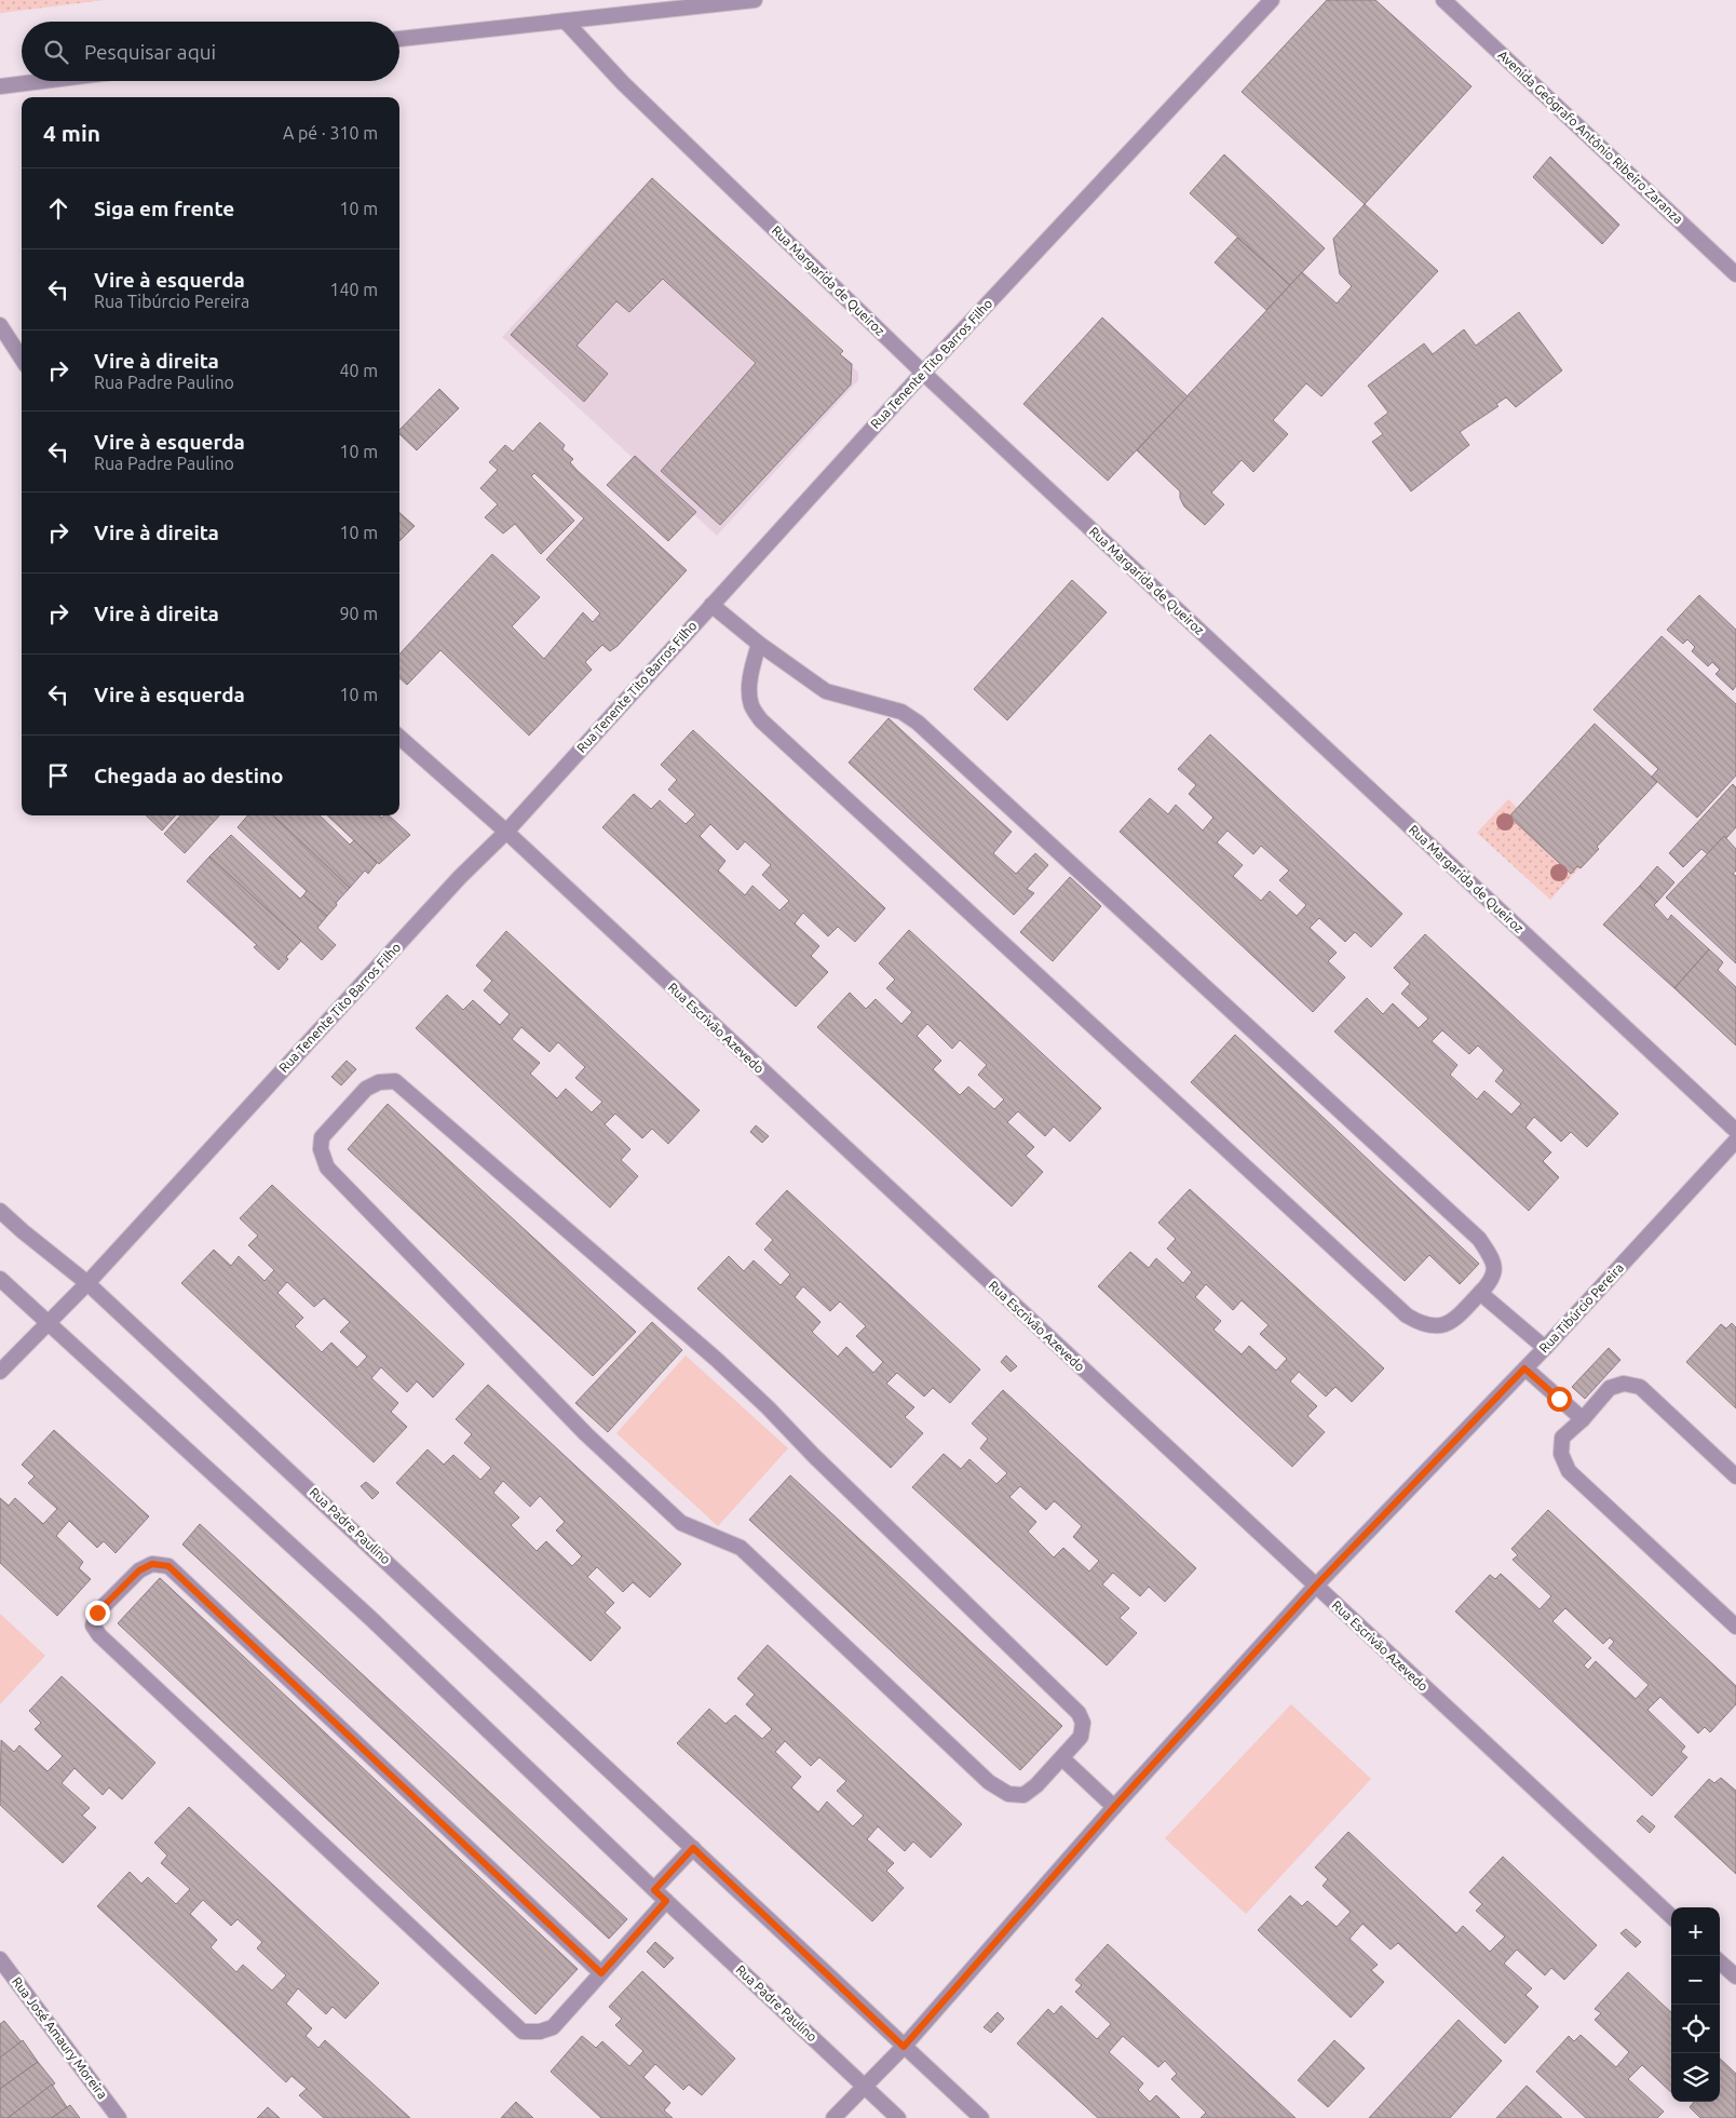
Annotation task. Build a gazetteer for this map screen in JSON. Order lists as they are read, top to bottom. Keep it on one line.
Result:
{"streets":{"street":["Avenida Geógrafo Antônio Ribeiro Zaranza","Rua Margarida de Queiroz","Rua Tenente Tito Barros Filho","Rua Escrivão Azevedo","Rua Tibúrcio Pereira","Rua Padre Paulino","Rua José Amaury Moreira"]},"crossings":[["Rua Margarida de Queiroz","Rua Tenente Tito Barros Filho"],["Rua Tenente Tito Barros Filho","Rua Escrivão Azevedo"],["Rua Tenente Tito Barros Filho","Rua Padre Paulino"],["Rua Escrivão Azevedo","Rua Tibúrcio Pereira"],["Rua Tibúrcio Pereira","Rua Padre Paulino"]],"page":{"search":"Pesquisar aqui","heading":["4 min","A pé · 310 m"],"list":[["Siga em frente","10 m"],["Vire à esquerda","Rua Tibúrcio Pereira","140 m"],["Vire à direita","Rua Padre Paulino","40 m"],["Vire à esquerda","Rua Padre Paulino","10 m"],["Vire à direita","10 m"],["Vire à direita","90 m"],["Vire à esquerda","10 m"],"Chegada ao destino"],"map_buttons":["+","−"]}}
